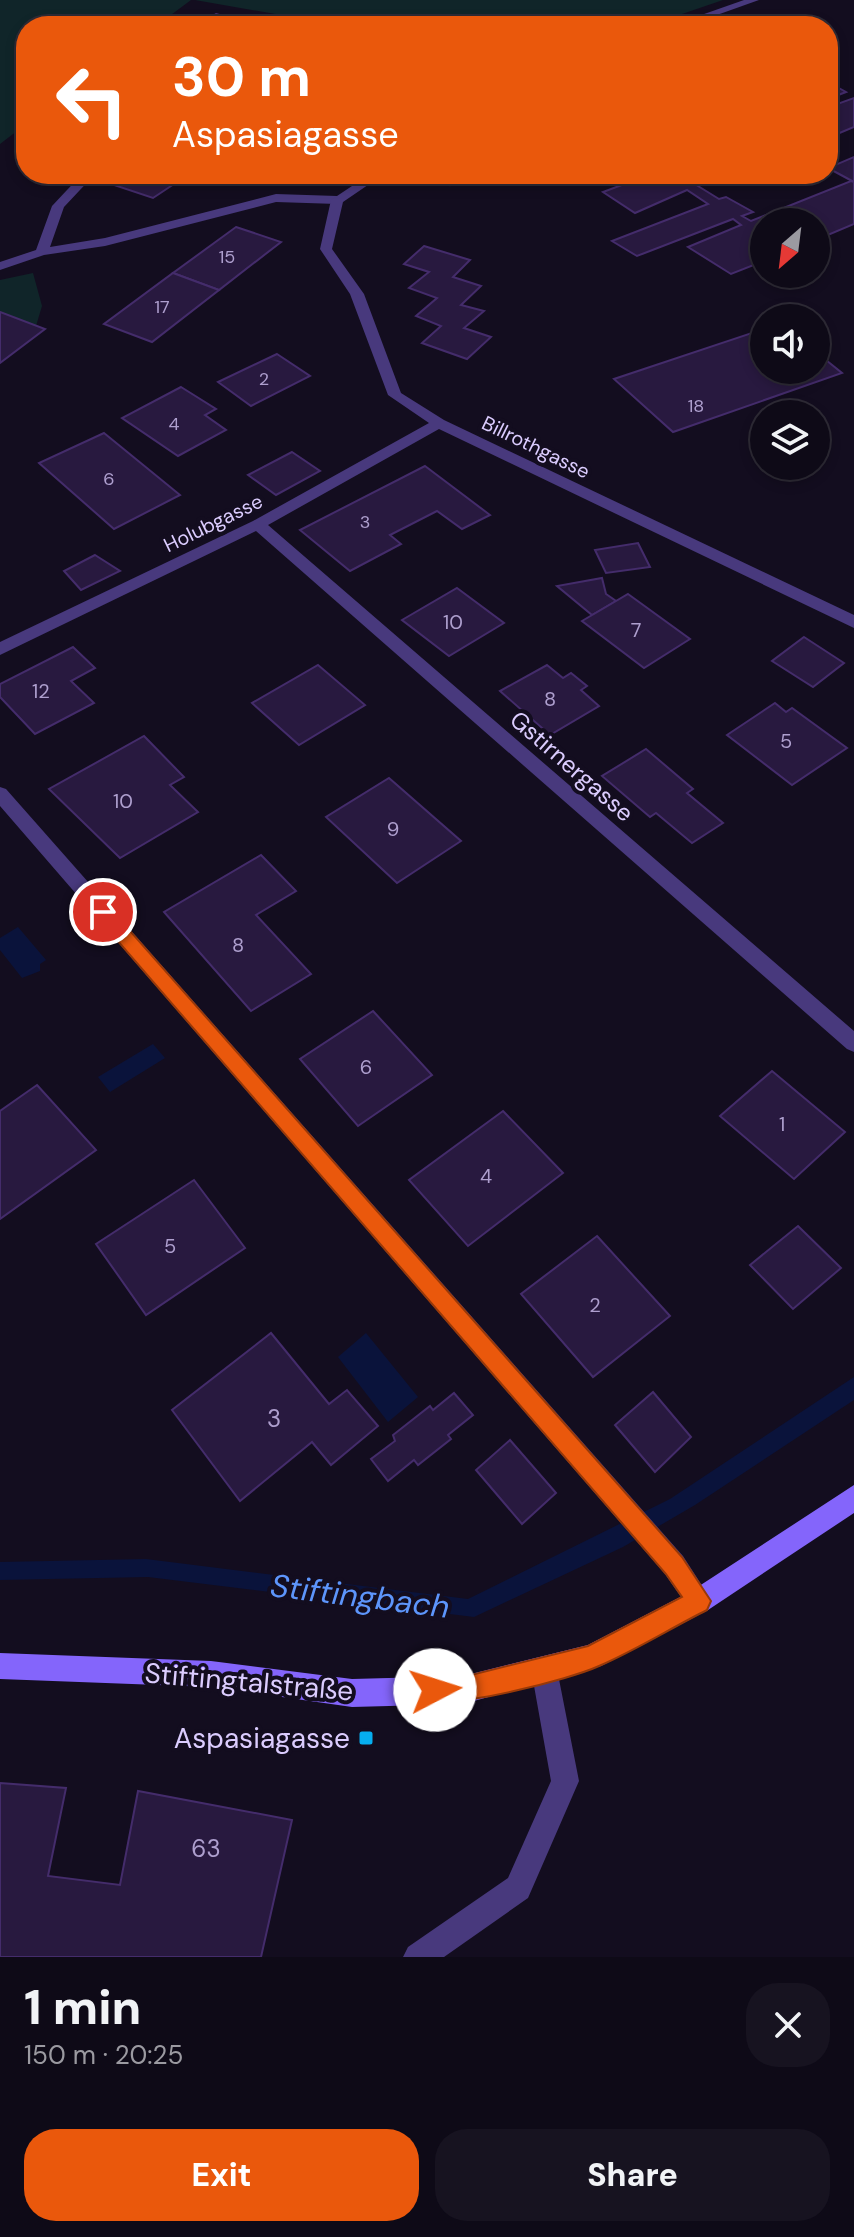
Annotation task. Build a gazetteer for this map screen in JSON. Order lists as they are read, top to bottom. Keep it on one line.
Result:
{"streets":{"street":["Billrothgasse","Holubgasse","Gstirnergasse","Stiftingtalstraße"]},"crossings":[["Billrothgasse","Holubgasse"],["Holubgasse","Gstirnergasse"]],"water":["Stiftingbach"],"places":{"transit":["Aspasiagasse"]},"house_numbers":["15","17","2","18","4","6","3","10","7","12","8","5","10","9","8","6","1","4","5","2","3","63"],"north":"bottom left","page":{"turn":["30 m","Aspasiagasse"],"heading":["1 min","150 m · 20:25"],"buttons":["Exit","Share"]}}
